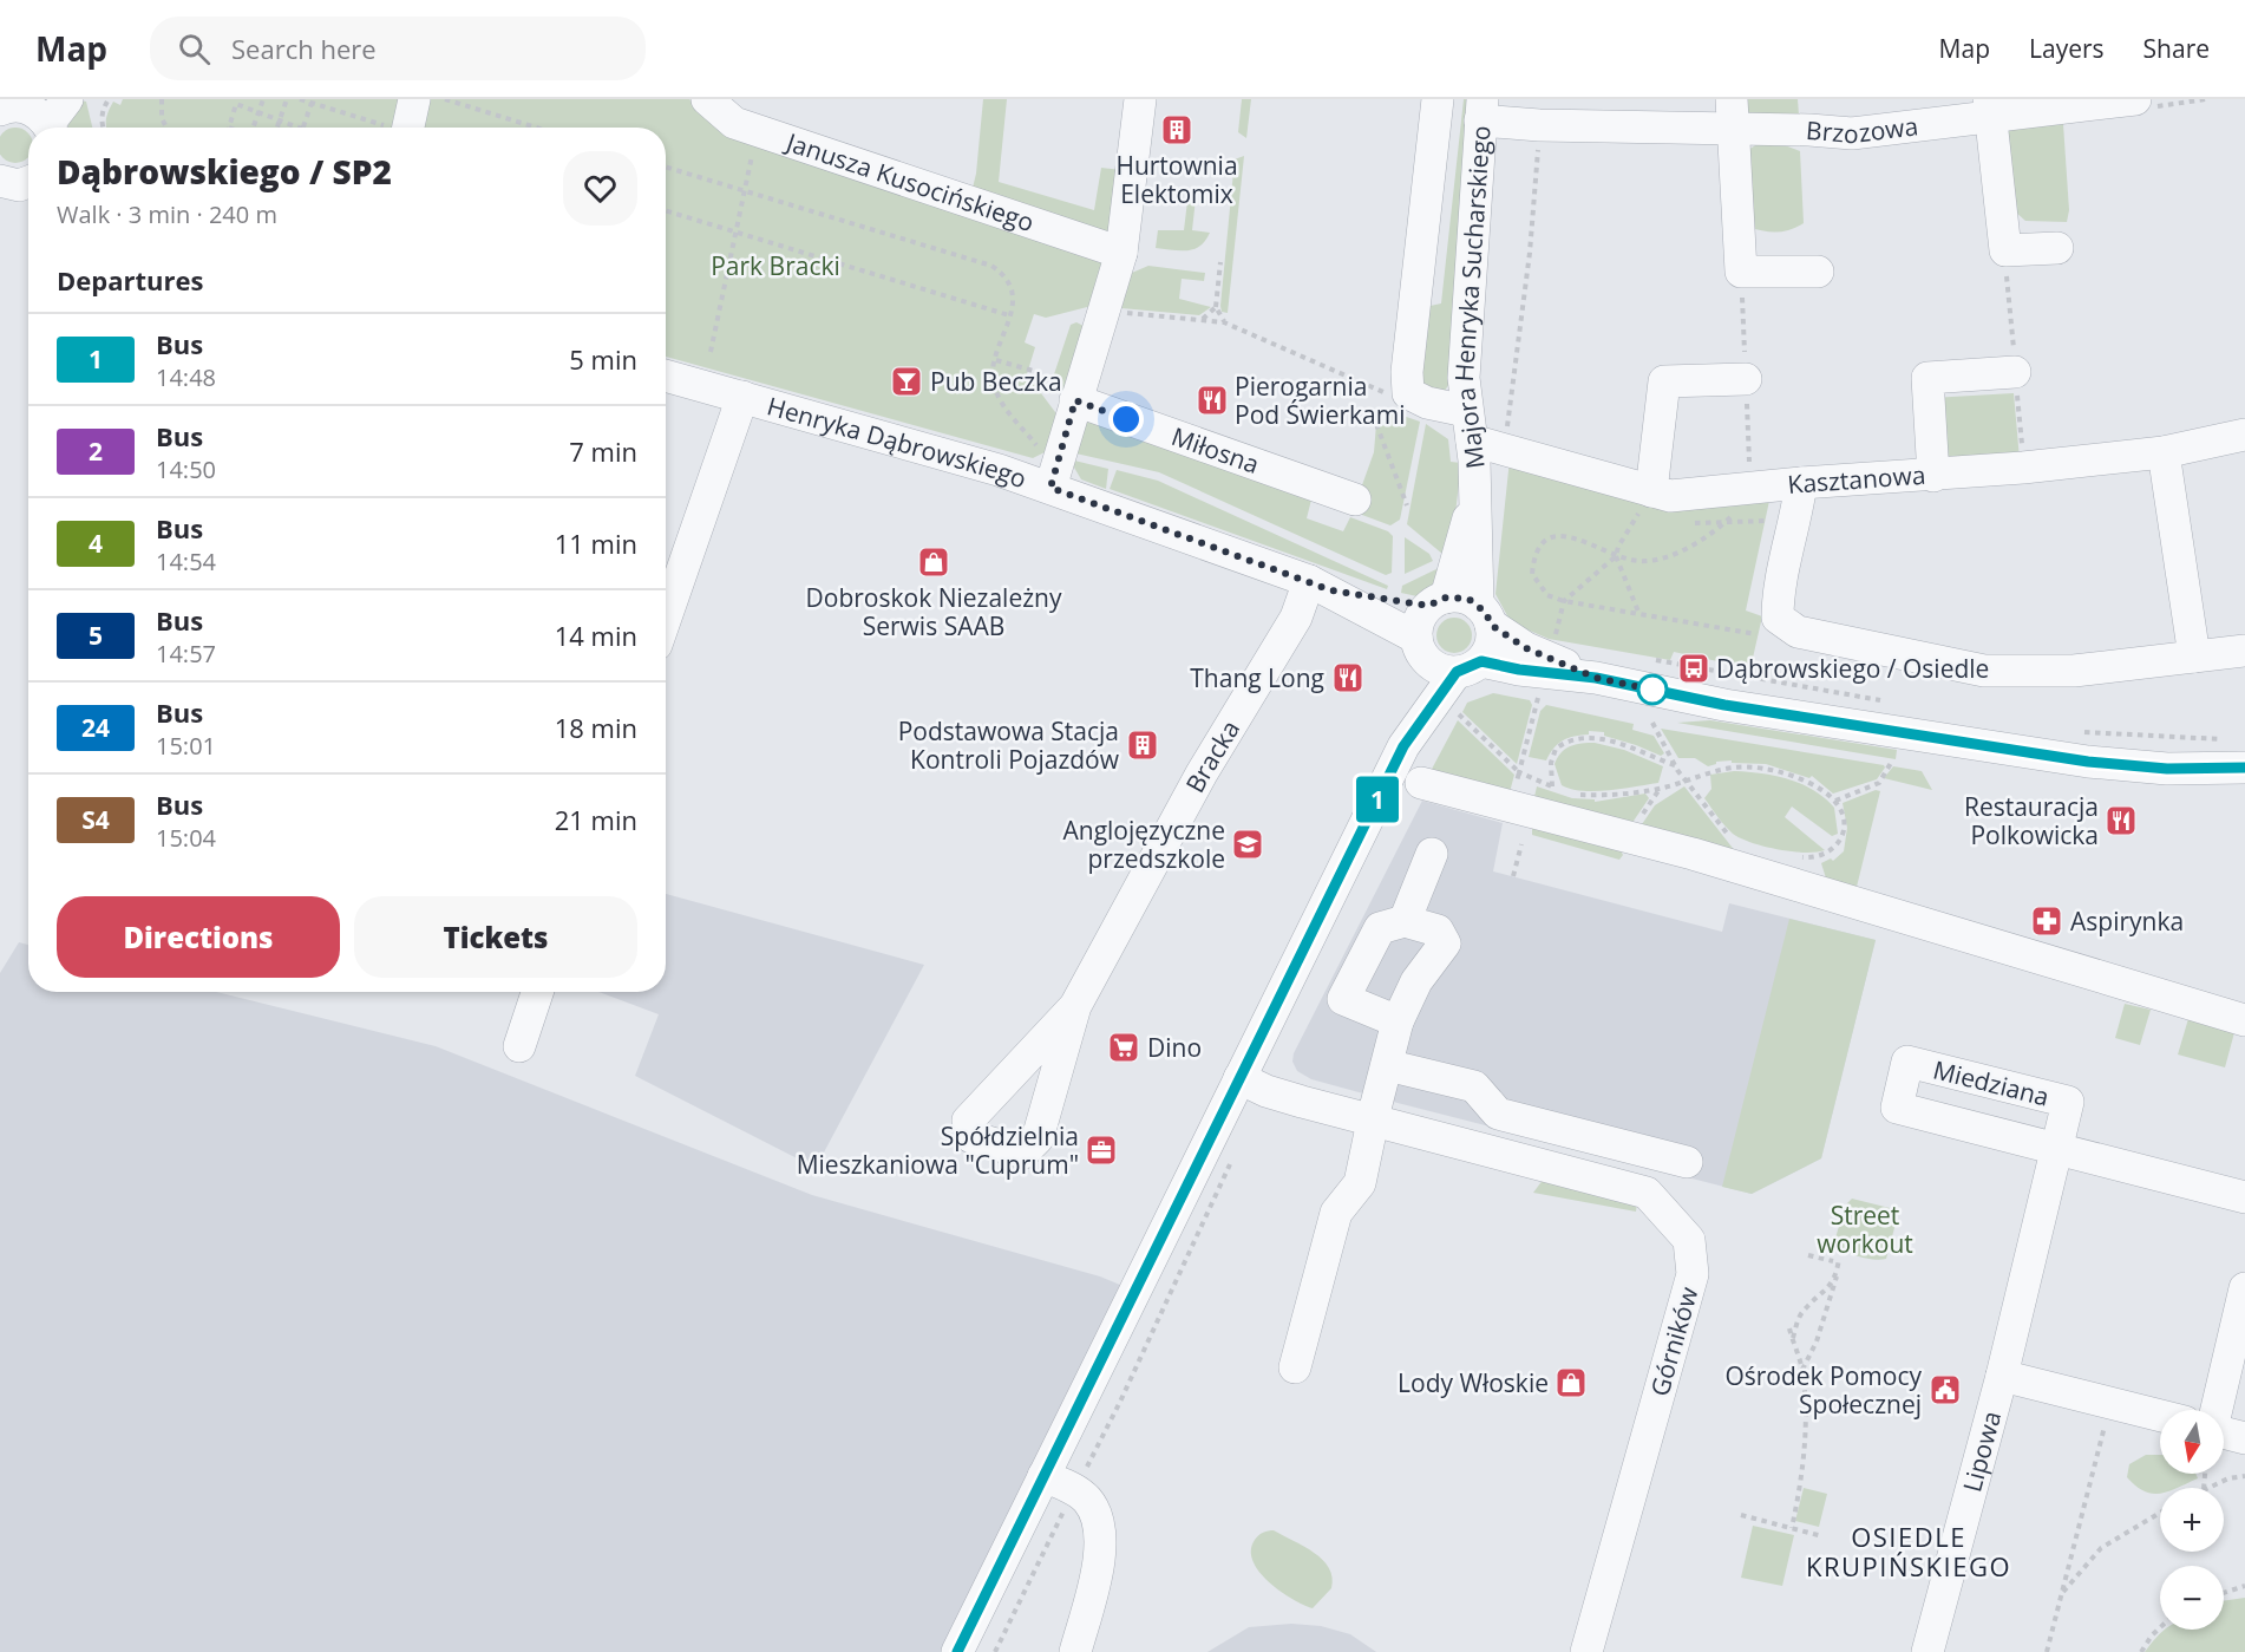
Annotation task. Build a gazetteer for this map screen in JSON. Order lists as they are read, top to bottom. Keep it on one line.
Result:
{"streets":{"street":["Brzozowa","Janusza Kusocińskiego","Majora Henryka Sucharskiego","Henryka Dąbrowskiego","Miłosna","Kasztanowa","Bracka","Miedziana","Górników","Lipowa"]},"crossings":[["Brzozowa","Majora Henryka Sucharskiego"],["Majora Henryka Sucharskiego","Henryka Dąbrowskiego"],["Majora Henryka Sucharskiego","Kasztanowa"],["Henryka Dąbrowskiego","Bracka"],["Miedziana","Lipowa"]],"districts":["OSIEDLE KRUPIŃSKIEGO"],"parks":["Park Bracki","Street workout"],"places":{"building":["Hurtownia Elektomix","Podstawowa Stacja Kontroli Pojazdów"],"bar":["Pub Beczka"],"restaurant":["Pierogarnia Pod Świerkami","Thang Long","Restauracja Polkowicka"],"shop":["Dobroskok Niezależny Serwis SAAB","Lody Włoskie"],"bus stop":["Dąbrowskiego / Osiedle"],"school or university":["Anglojęzyczne przedszkole"],"pharmacy":["Aspirynka"],"supermarket":["Dino"],"office":["Spółdzielnia Mieszkaniowa \"Cuprum\""],"public building":["Ośrodek Pomocy Społecznej"]},"lines":["bus line 1"],"north":"bottom","page":{"header":"Map","search":"Search here","nav":["Map","Layers","Share"],"on_map":"1","heading":[["Dąbrowskiego / SP2","Walk · 3 min · 240 m"],"Departures"],"list":[{"mark":"1","name":"Bus","note":"14:48","value":"5 min"},{"mark":"2","name":"Bus","note":"14:50","value":"7 min"},{"mark":"4","name":"Bus","note":"14:54","value":"11 min"},{"mark":"5","name":"Bus","note":"14:57","value":"14 min"},{"mark":"24","name":"Bus","note":"15:01","value":"18 min"},{"mark":"S4","name":"Bus","note":"15:04","value":"21 min"}],"buttons":["Directions","Tickets"],"map_buttons":["+","−"]}}
